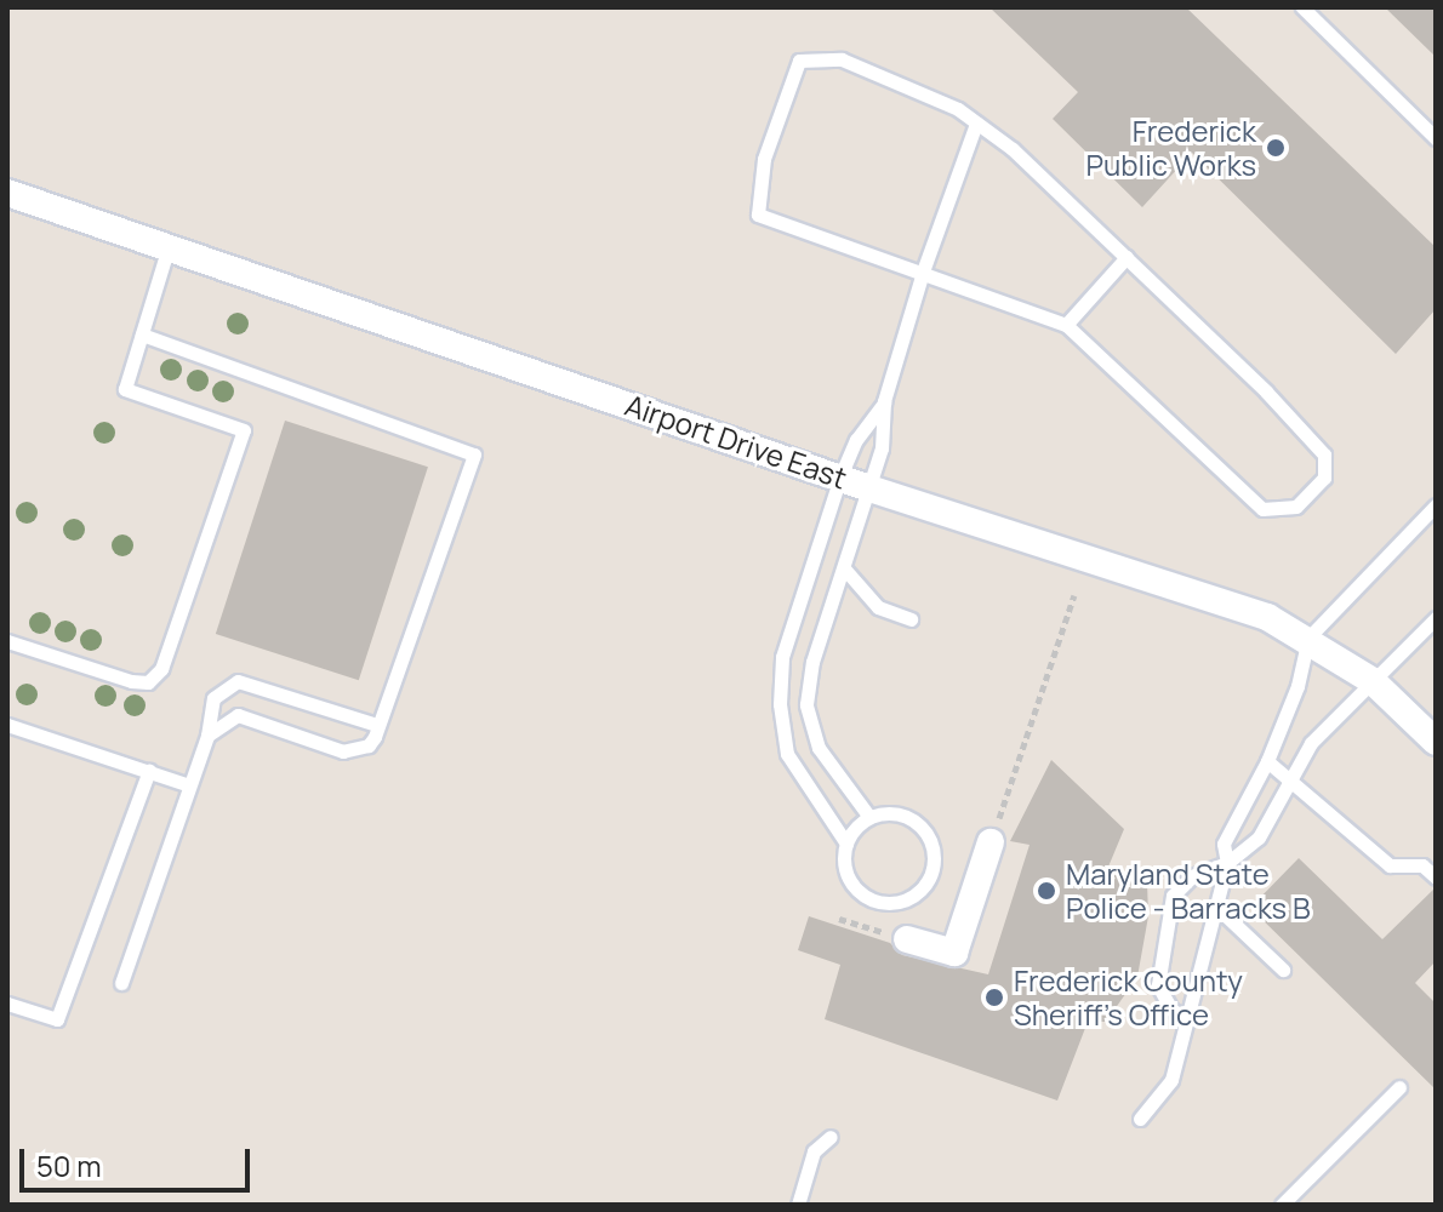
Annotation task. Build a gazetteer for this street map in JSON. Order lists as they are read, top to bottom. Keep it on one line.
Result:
{"streets":{"street":["Airport Drive East"]},"places":["Frederick Public Works","Maryland State Police - Barracks B","Frederick County Sheriff's Office"],"scale_bar":"50 m"}
